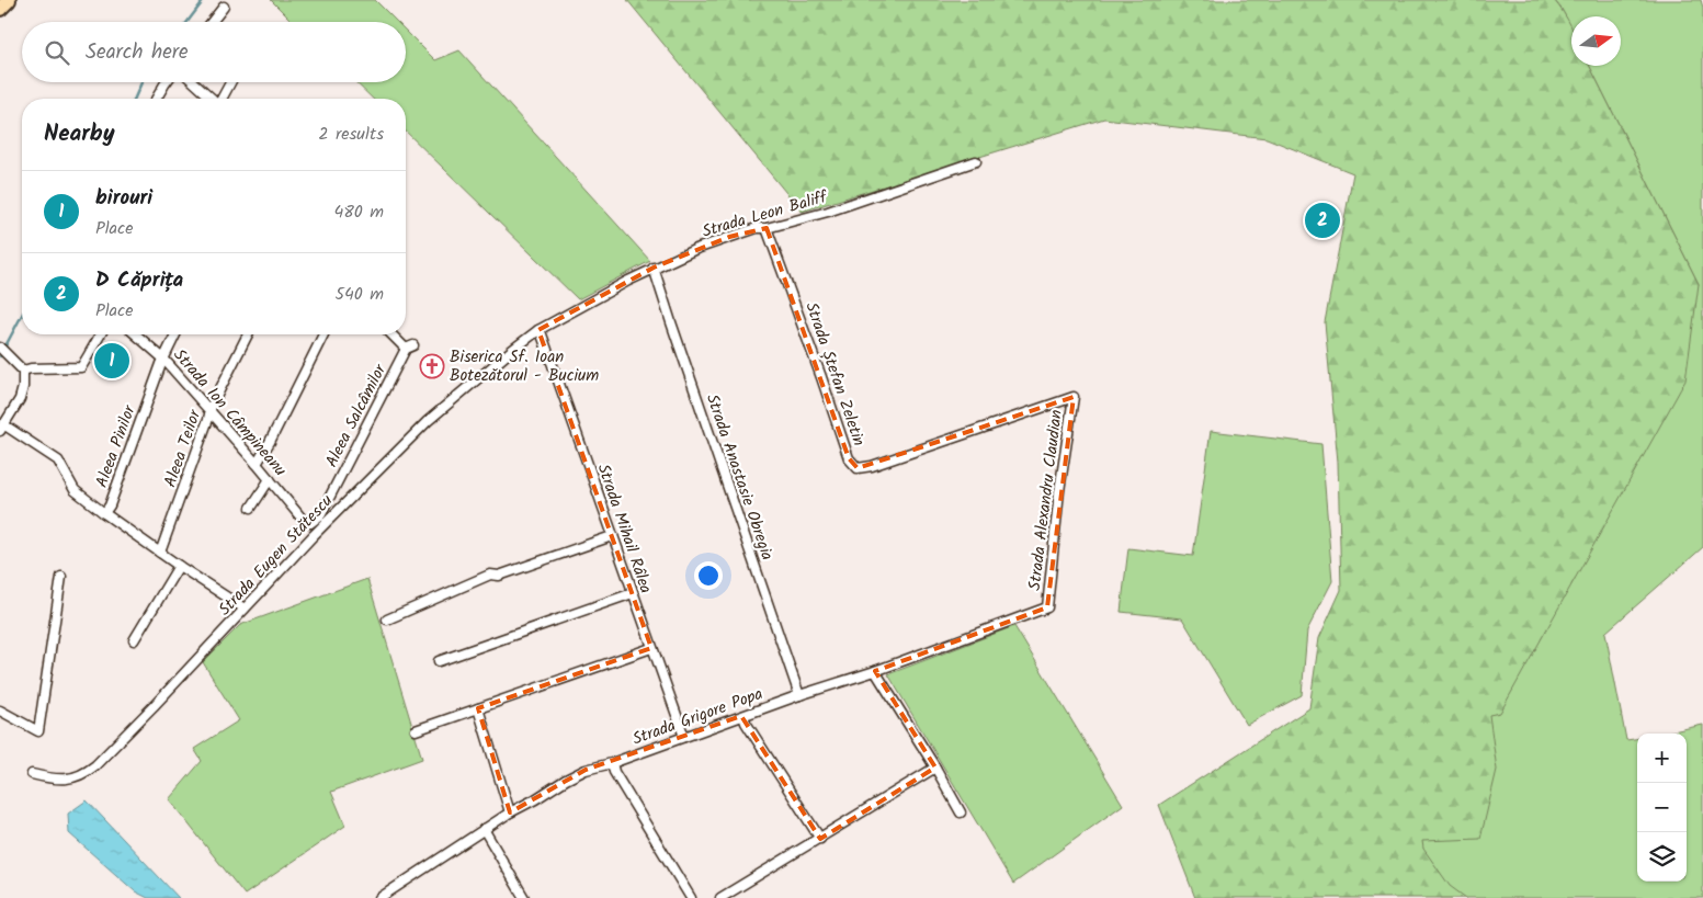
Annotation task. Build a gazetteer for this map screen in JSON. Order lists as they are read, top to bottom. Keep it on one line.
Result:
{"streets":{"street":["Strada Leon Baliff","Strada Ștefan Zeletin","Strada Ion Câmpineanu","Aleea Salcâmilor","Aleea Pinilor","Aleea Teilor","Strada Anastasie Obregia","Strada Alexandru Claudian","Strada Mihail Râlea","Strada Eugen Stătescu","Strada Grigore Popa"]},"crossings":[["Strada Leon Baliff","Strada Ștefan Zeletin"],["Strada Leon Baliff","Strada Anastasie Obregia"],["Strada Leon Baliff","Strada Mihail Râlea"],["Strada Leon Baliff","Strada Eugen Stătescu"],["Strada Ștefan Zeletin","Strada Alexandru Claudian"],["Strada Ion Câmpineanu","Aleea Salcâmilor"],["Strada Ion Câmpineanu","Aleea Pinilor"],["Strada Ion Câmpineanu","Aleea Teilor"],["Strada Anastasie Obregia","Strada Grigore Popa"],["Strada Alexandru Claudian","Strada Grigore Popa"],["Strada Mihail Râlea","Strada Eugen Stătescu"],["Strada Mihail Râlea","Strada Grigore Popa"]],"places":{"church":["Biserica Sf. Ioan Botezătorul - Bucium"]},"north":"right","page":{"search":"Search here","heading":["Nearby","2 results"],"list":[{"mark":"1","name":"birouri","note":"Place","value":"480 m"},{"mark":"2","name":"D Căprița","note":"Place","value":"540 m"}],"pins":["2","1"],"map_buttons":["+","−"]}}
